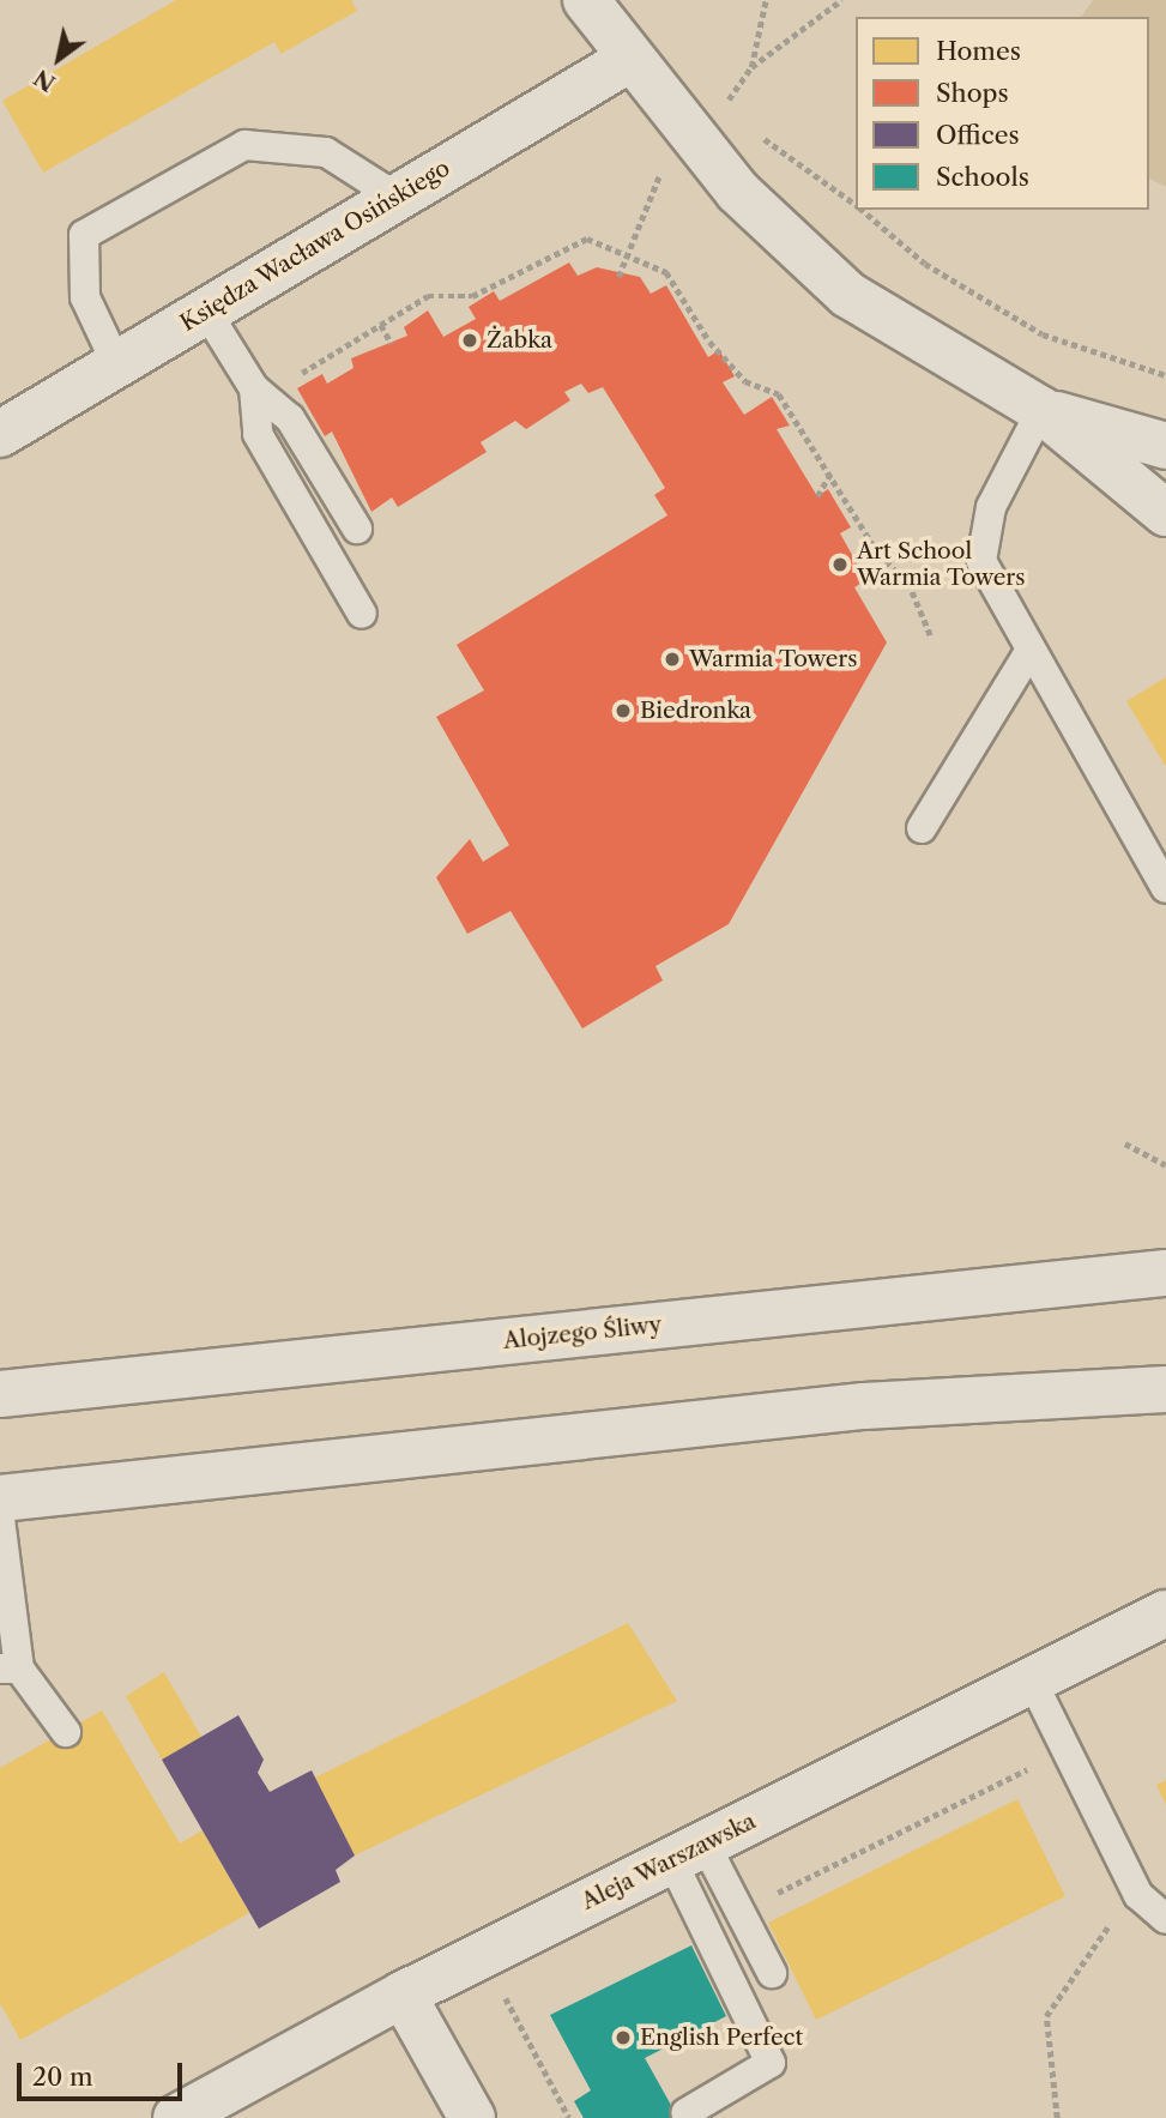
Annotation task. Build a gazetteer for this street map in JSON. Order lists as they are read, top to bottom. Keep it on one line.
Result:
{"streets":{"street":["Księdza Wacława Osińskiego","Alojzego Śliwy","Aleja Warszawska"]},"places":["Żabka","Art School Warmia Towers","Warmia Towers","Biedronka","English Perfect"],"legend":["Homes","Shops","Offices","Schools"],"scale_bar":"20 m","north":"bottom left"}
